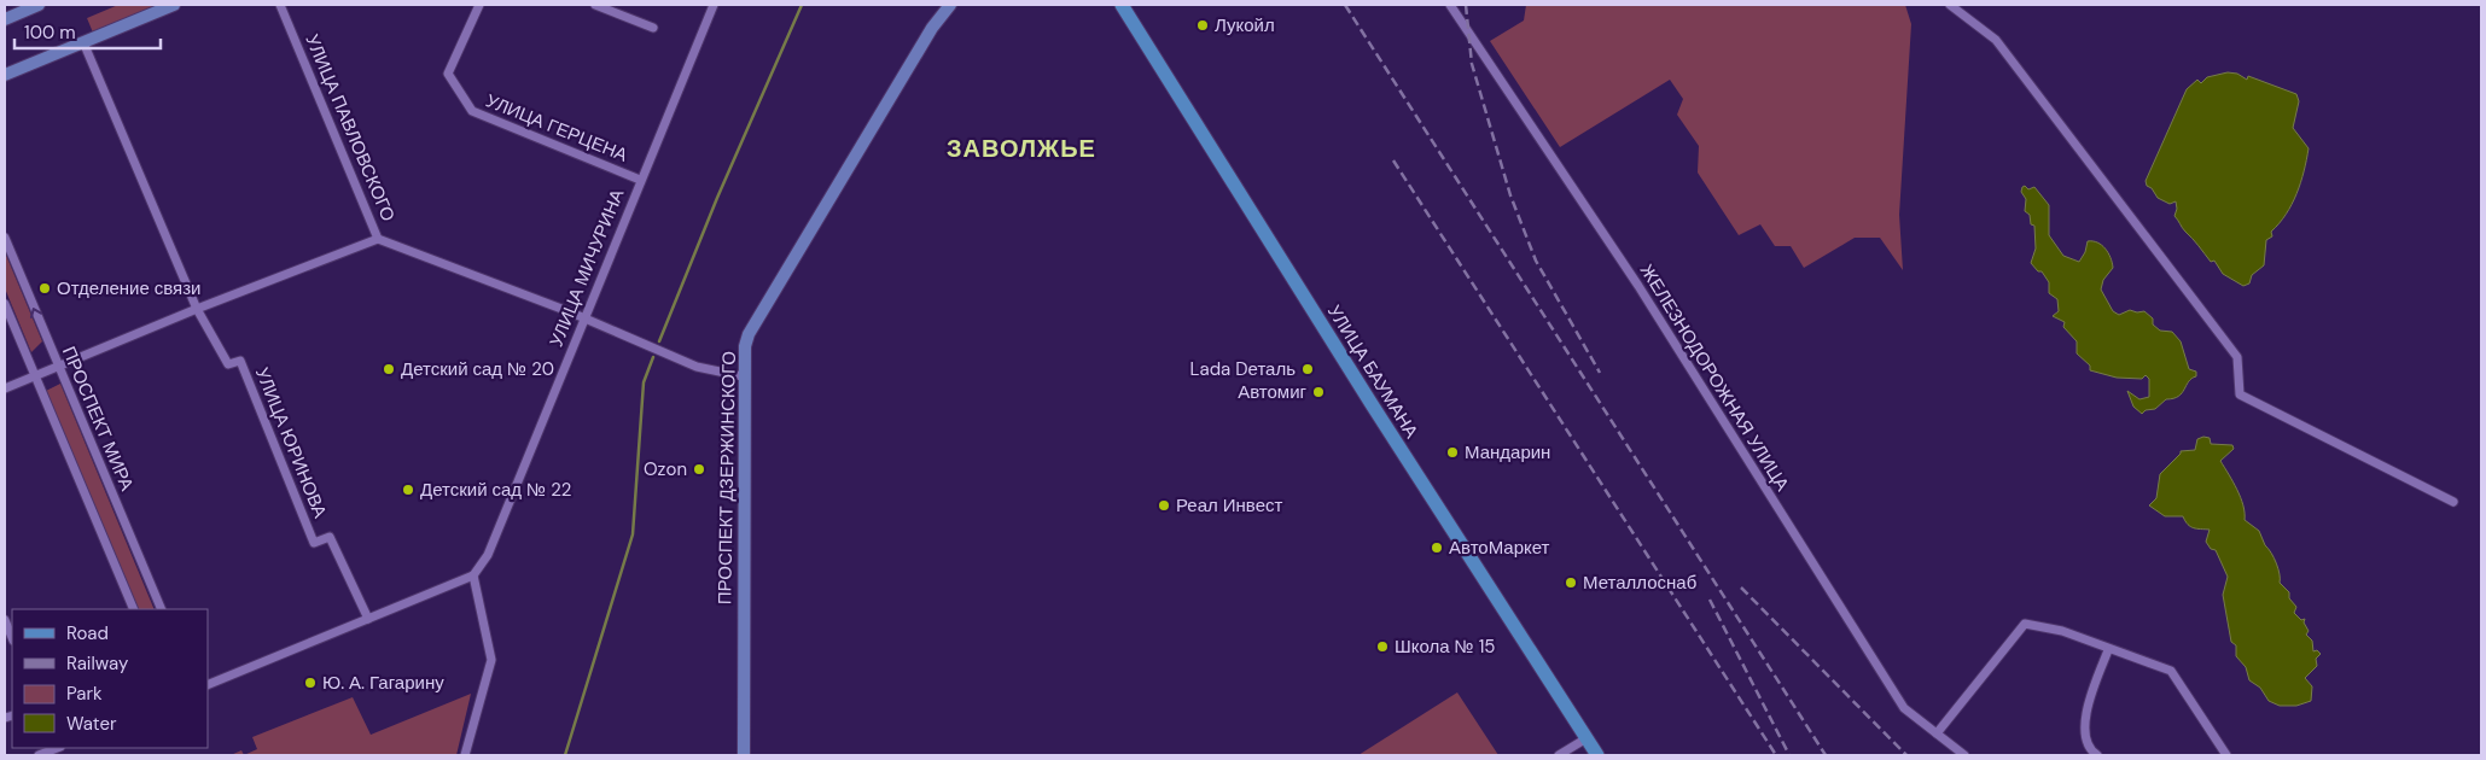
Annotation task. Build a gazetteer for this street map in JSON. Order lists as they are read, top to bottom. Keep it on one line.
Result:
{"streets":{"main road":["УЛИЦА БАУМАНА"],"street":["УЛИЦА ПАВЛОВСКОГО","УЛИЦА ГЕРЦЕНА","УЛИЦА МИЧУРИНА","ЖЕЛЕЗНОДОРОЖНАЯ УЛИЦА","ПРОСПЕКТ МИРА","УЛИЦА ЮРИНОВА","ПРОСПЕКТ ДЗЕРЖИНСКОГО"]},"crossings":[["УЛИЦА ПАВЛОВСКОГО","УЛИЦА МИЧУРИНА"],["УЛИЦА ПАВЛОВСКОГО","ПРОСПЕКТ ДЗЕРЖИНСКОГО"],["УЛИЦА ГЕРЦЕНА","УЛИЦА МИЧУРИНА"]],"districts":["ЗАВОЛЖЬЕ"],"places":["Лукойл","Отделение связи","Детский сад № 20","Lada Dеталь","Автомиг","Мандарин","Ozon","Детский сад № 22","Реал Инвест","АвтоМаркет","Металлоснаб","Школа № 15","Ю. А. Гагарину"],"legend":["Road","Railway","Park","Water"],"scale_bar":"100 m"}
